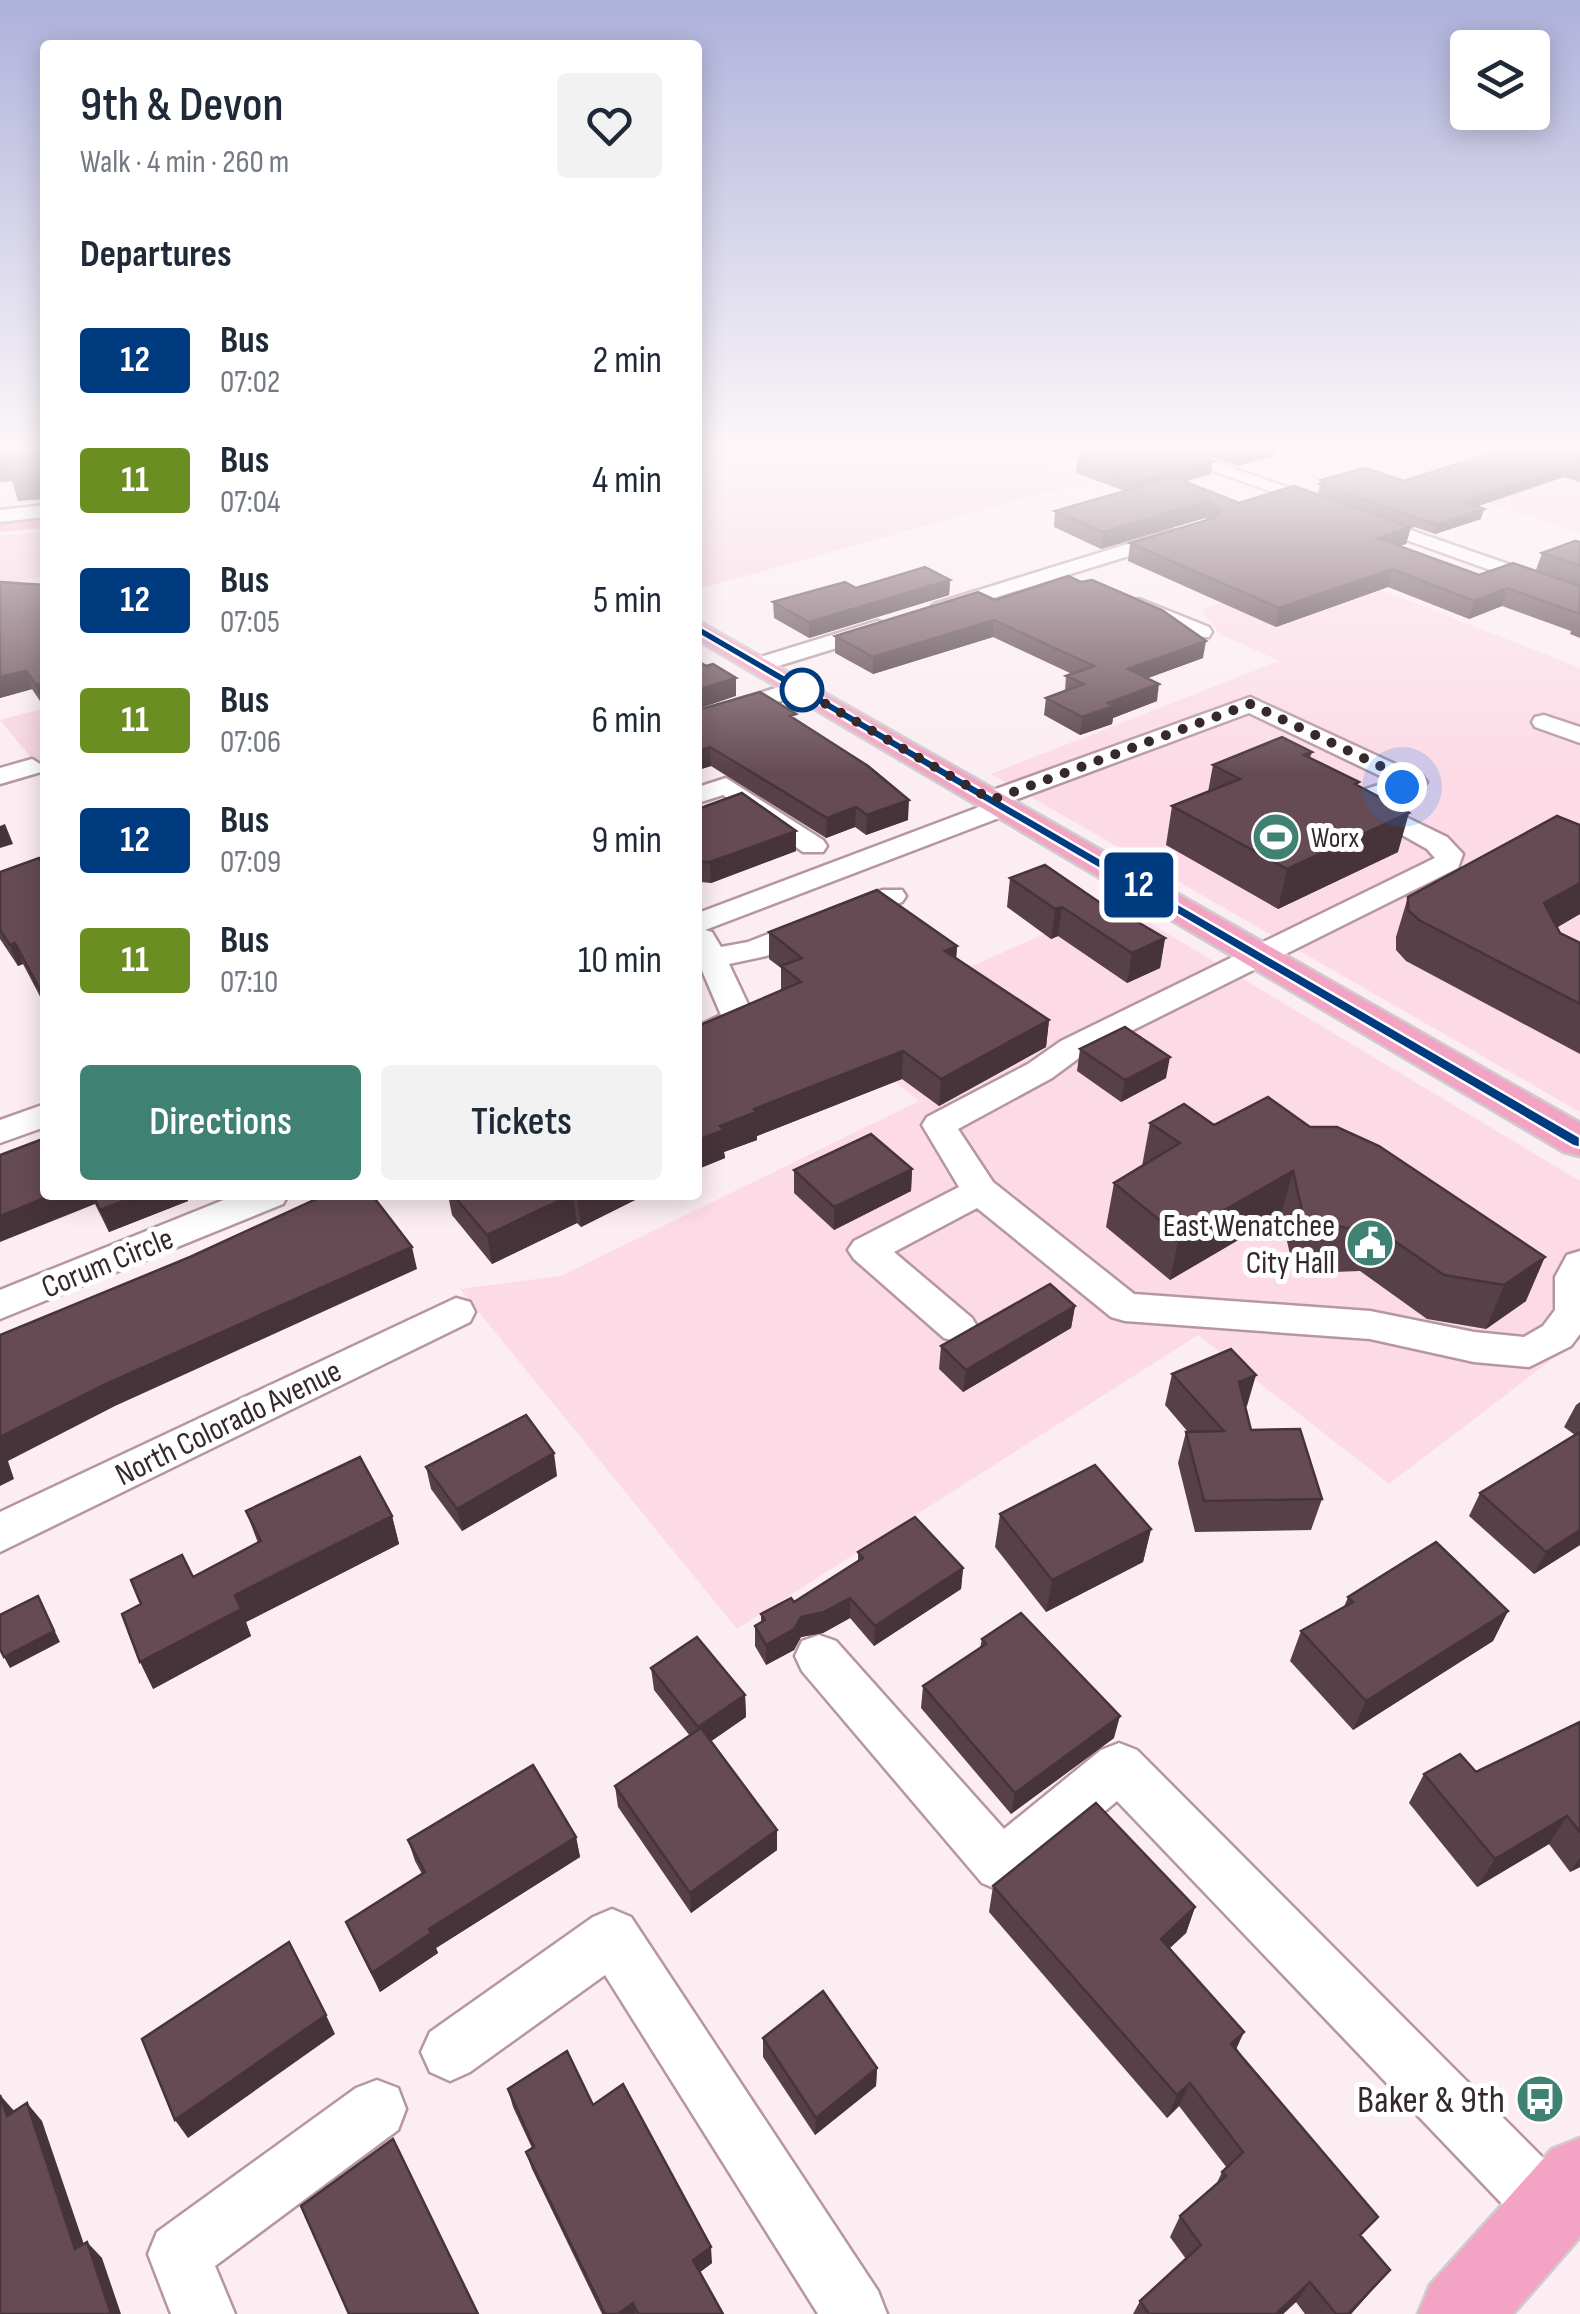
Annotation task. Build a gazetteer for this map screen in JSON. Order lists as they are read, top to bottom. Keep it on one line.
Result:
{"streets":{"street":["Corum Circle","North Colorado Avenue"]},"places":{"sports":["Worx"],"public building":["East Wenatchee City Hall"],"bus stop":["Baker & 9th"]},"lines":["bus line 12"],"page":{"on_map":"12","heading":[["9th & Devon","Walk · 4 min · 260 m"],"Departures"],"list":[{"mark":"12","name":"Bus","note":"07:02","value":"2 min"},{"mark":"11","name":"Bus","note":"07:04","value":"4 min"},{"mark":"12","name":"Bus","note":"07:05","value":"5 min"},{"mark":"11","name":"Bus","note":"07:06","value":"6 min"},{"mark":"12","name":"Bus","note":"07:09","value":"9 min"},{"mark":"11","name":"Bus","note":"07:10","value":"10 min"}],"buttons":["Directions","Tickets"]}}
